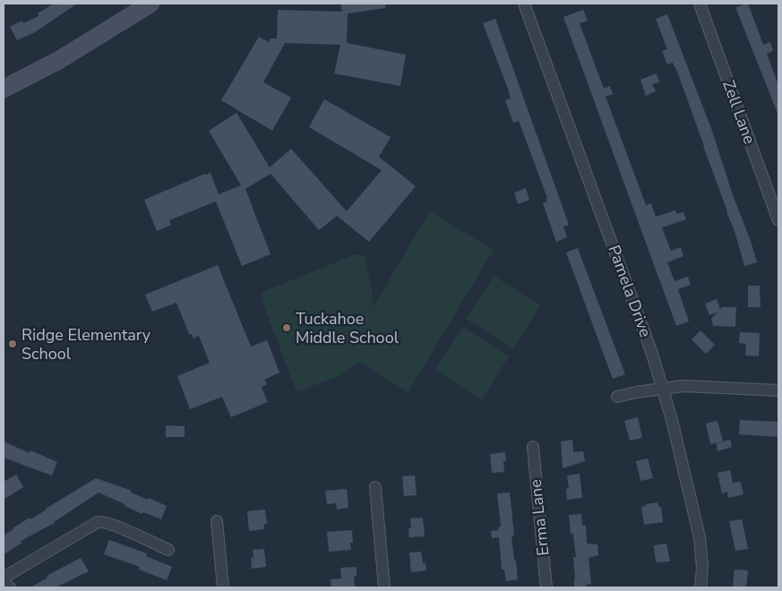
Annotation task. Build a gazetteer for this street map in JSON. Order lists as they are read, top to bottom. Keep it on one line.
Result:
{"streets":{"street":["Zell Lane","Pamela Drive","Erma Lane"]},"places":["Tuckahoe Middle School","Ridge Elementary School"]}
